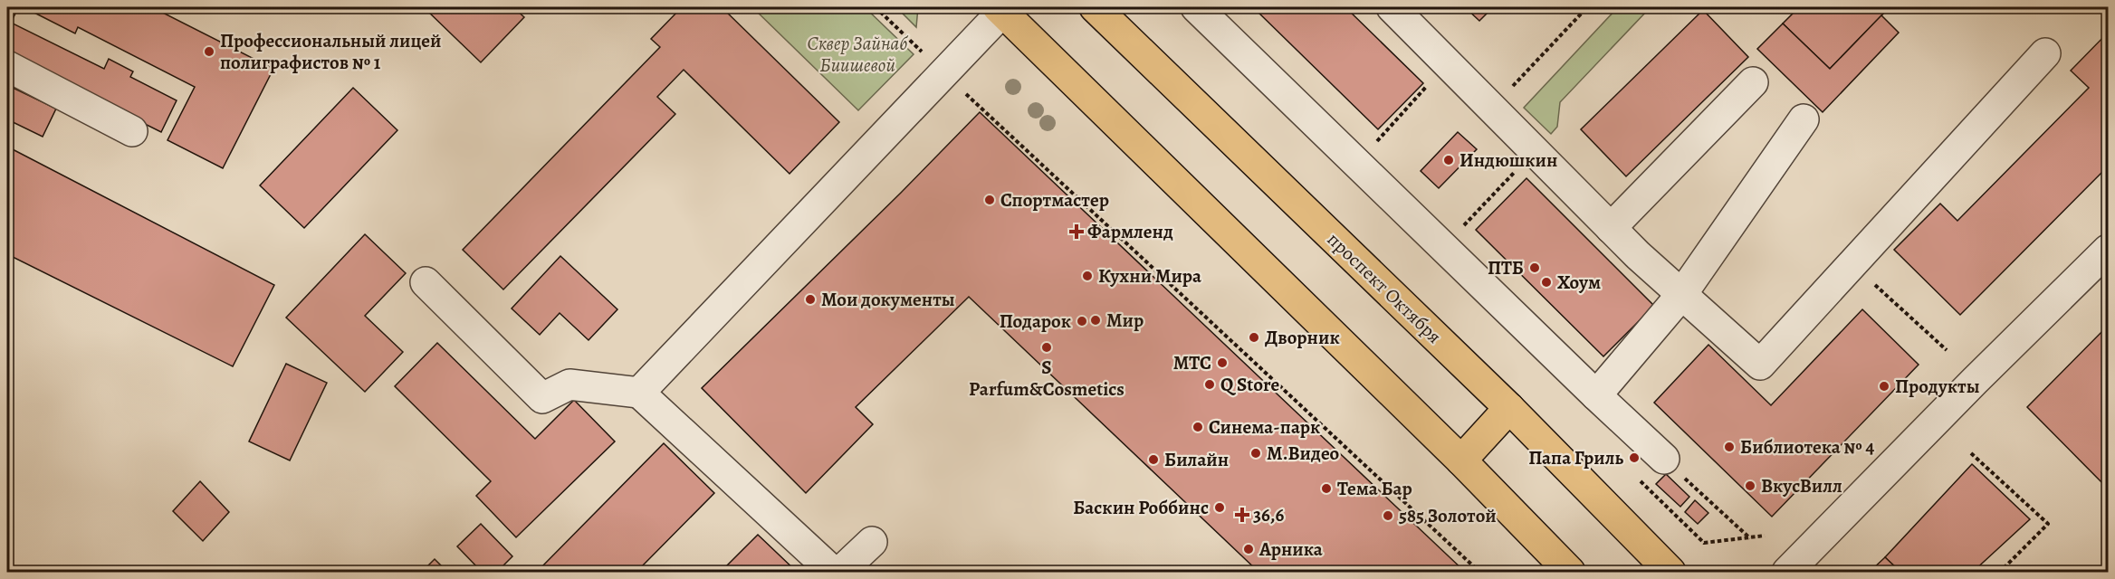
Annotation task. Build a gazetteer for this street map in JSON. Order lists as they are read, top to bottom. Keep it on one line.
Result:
{"streets":{"main road":["проспект Октября"]},"parks":["Сквер Зайнаб Биишевой"],"places":{"other":["Профессиональный лицей полиграфистов № 1","Индюшкин","Спортмастер","ПТБ","Кухни Мира","Хоум","Мои документы","Мир","Подарок","Дворник","S Parfum&Cosmetics","МТС","Q Store","Продукты","Синема-парк","Библиотека № 4","М.Видео","Папа Гриль","Билайн","ВкусВилл","Тема Бар","Баскин Роббинс","585 Золотой","Арника"],"health":["Фармленд","36,6"]}}
